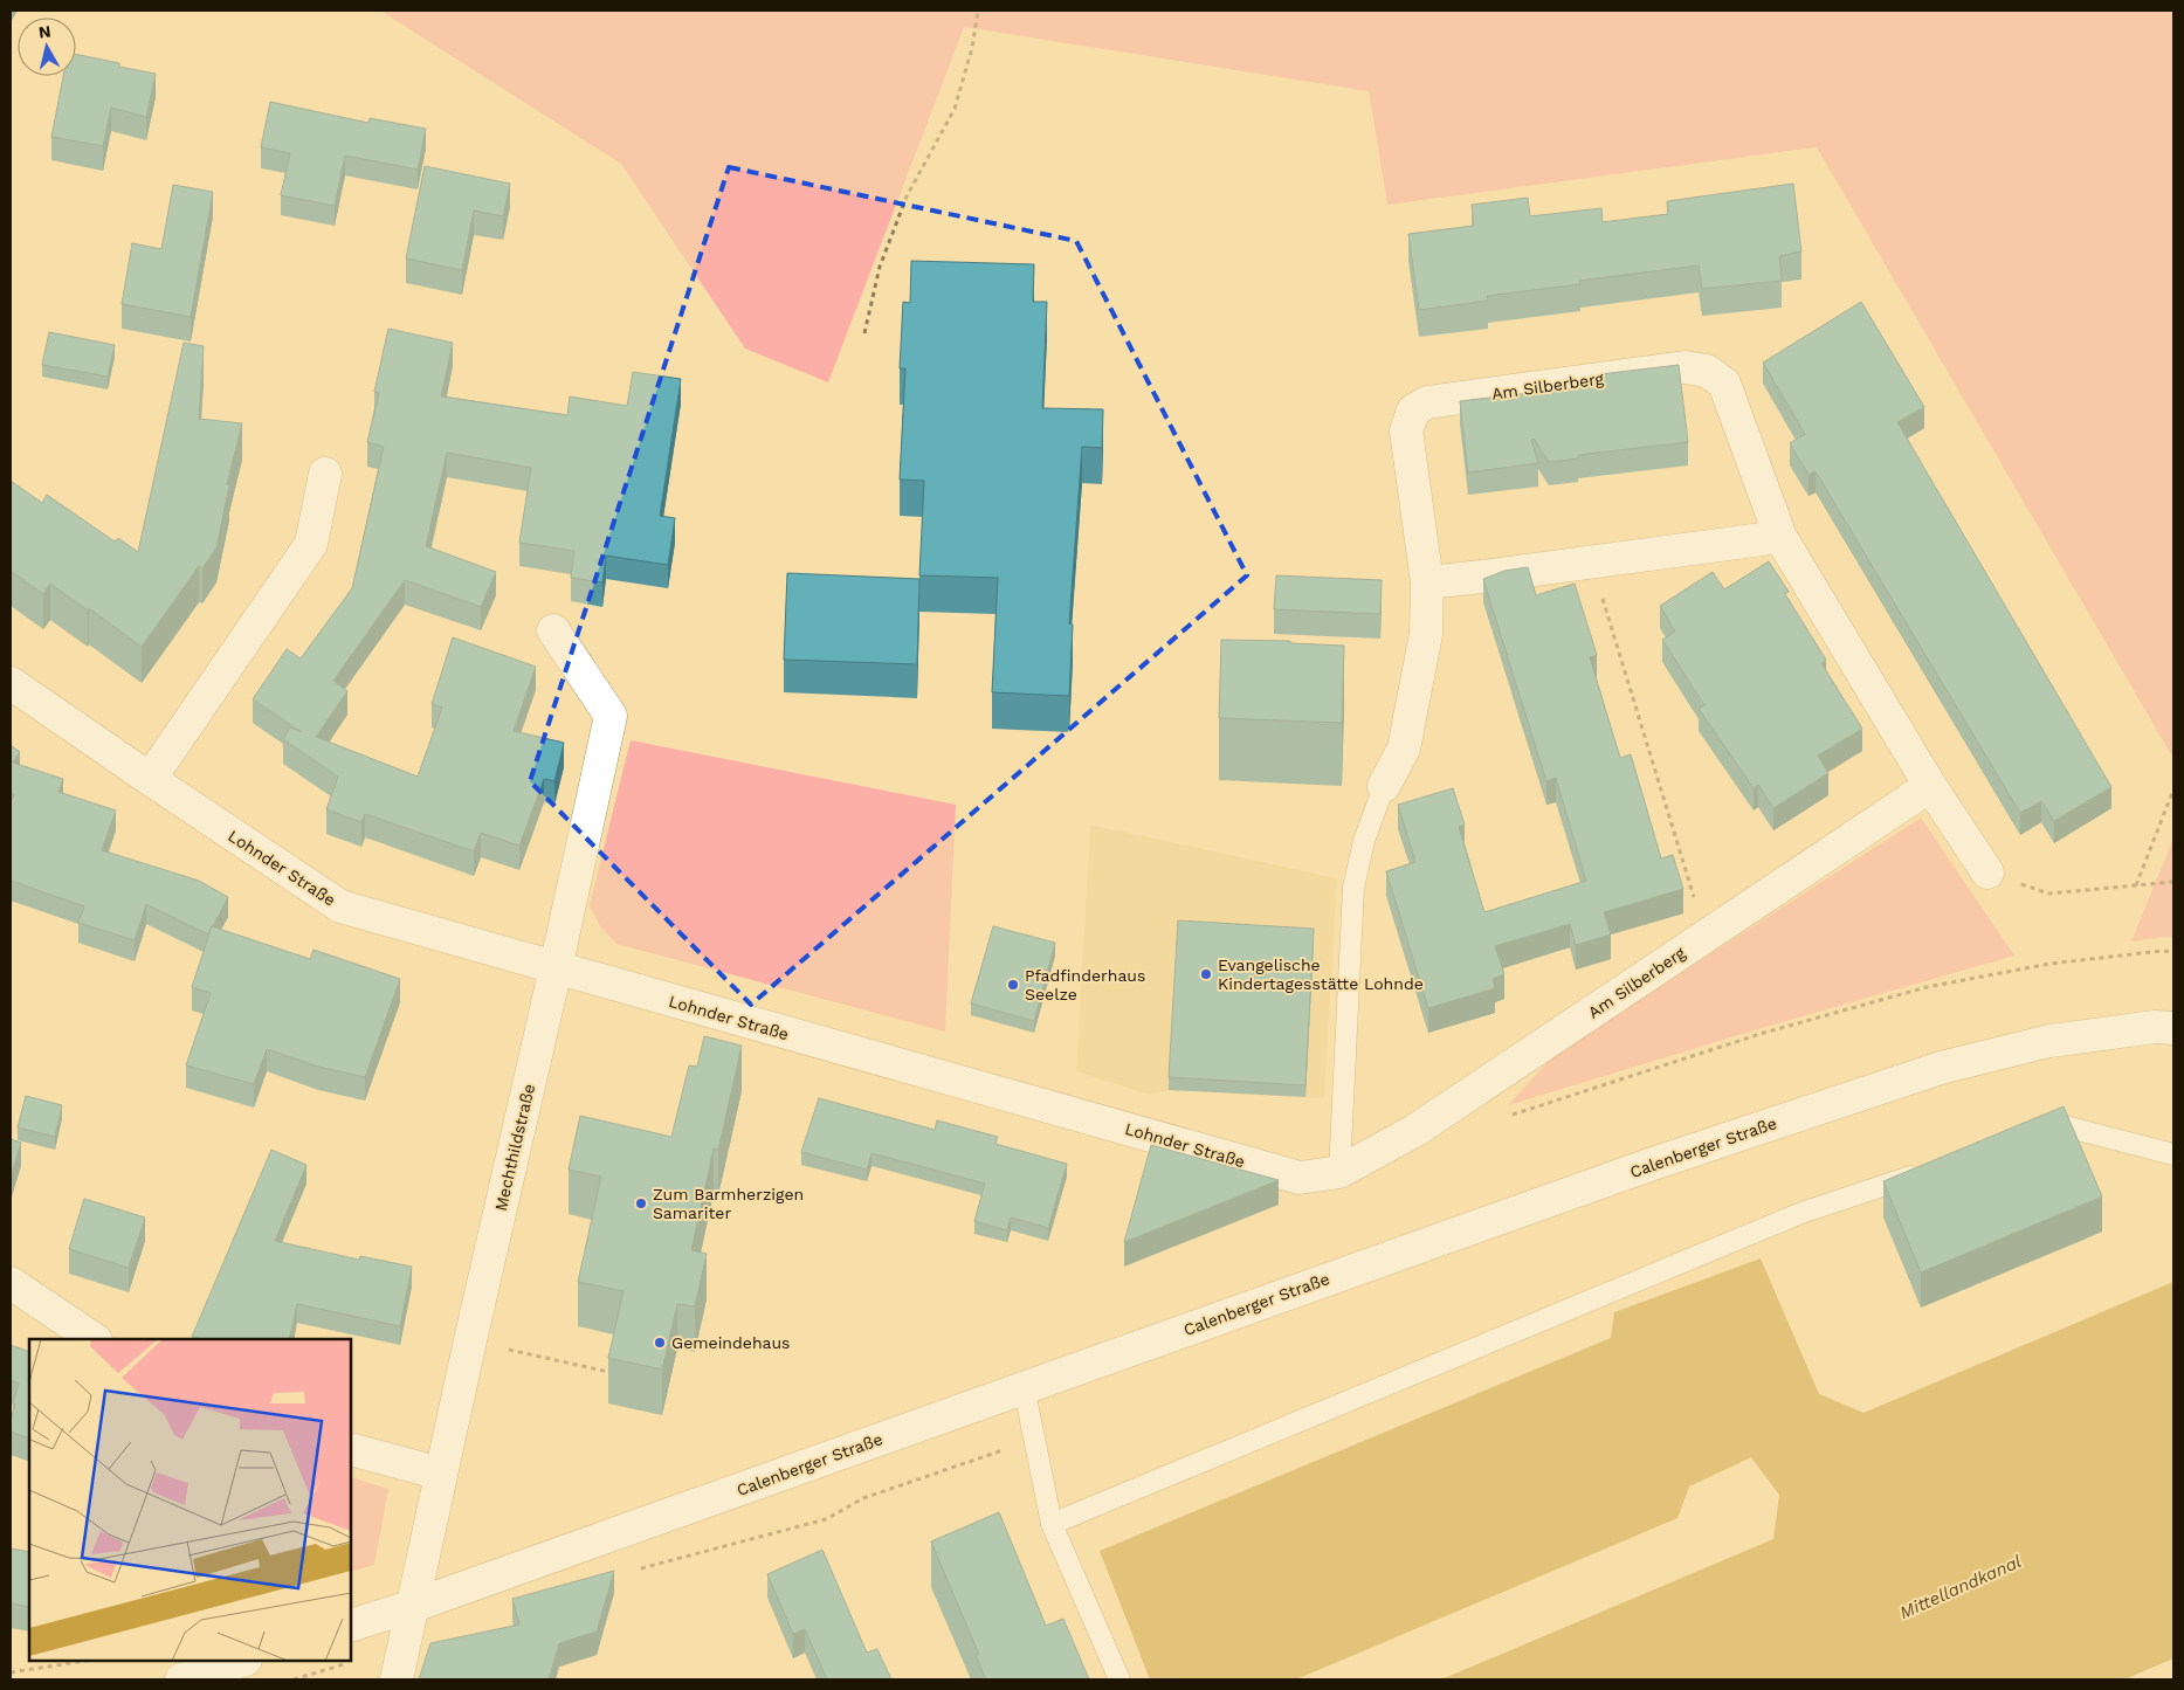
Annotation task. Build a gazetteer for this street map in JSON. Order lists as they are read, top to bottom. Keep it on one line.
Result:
{"streets":{"street":["Am Silberberg","Lohnder Straße","Mechthildstraße","Calenberger Straße"]},"crossings":[["Am Silberberg","Lohnder Straße"],["Lohnder Straße","Mechthildstraße"],["Mechthildstraße","Calenberger Straße"]],"water":["Mittellandkanal"],"places":["Evangelische Kindertagesstätte Lohnde","Pfadfinderhaus Seelze","Zum Barmherzigen Samariter","Gemeindehaus"],"north":"top"}
